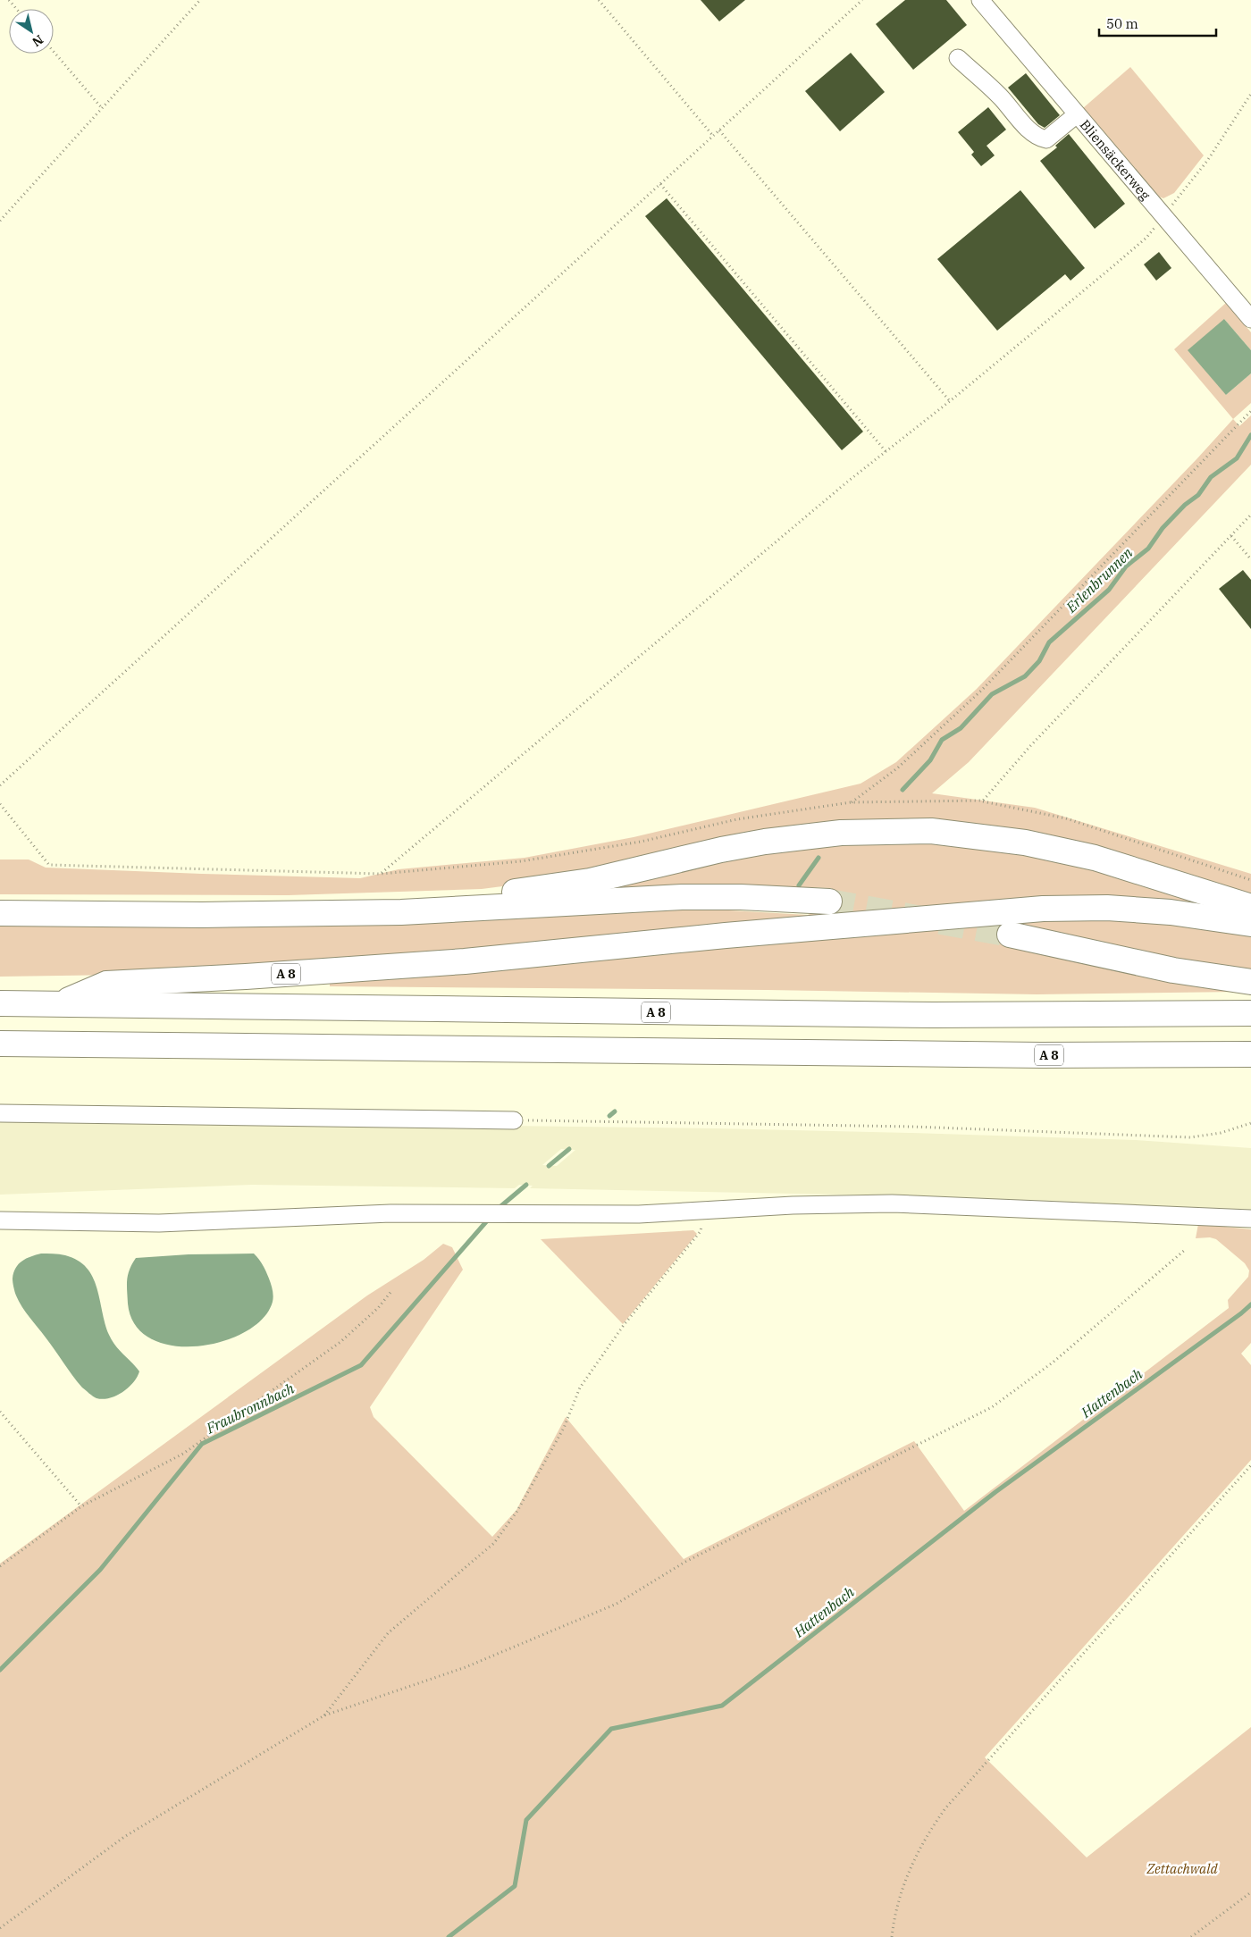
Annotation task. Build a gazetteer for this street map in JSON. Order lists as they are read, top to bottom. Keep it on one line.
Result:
{"streets":{"highway":["A 8"],"street":["Bliensäckerweg"]},"water":["Erlenbrunnen","Hattenbach","Fraubronnbach"],"parks":["Zettachwald"],"scale_bar":"50 m","north":"bottom right"}
